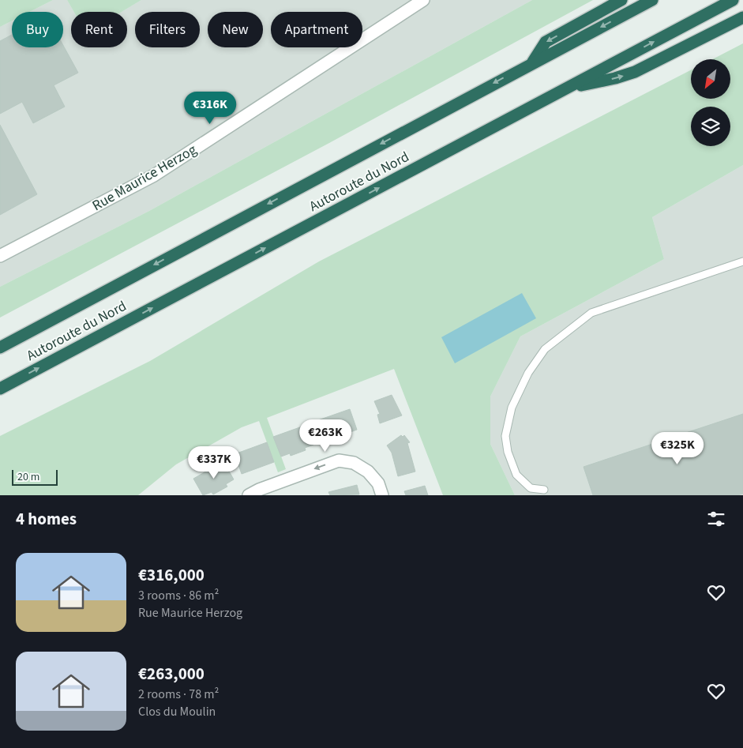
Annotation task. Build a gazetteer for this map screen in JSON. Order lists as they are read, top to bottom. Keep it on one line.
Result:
{"streets":{"highway":["Autoroute du Nord"],"street":["Rue Maurice Herzog"]},"scale_bar":"20 m","north":"bottom left","page":{"chip":["Buy","Rent","Filters","New","Apartment"],"price":["€316K","€263K","€325K","€337K"],"scale":"20 m","heading":"4 homes","list":[{"name":"€316,000","note":"3 rooms · 86 m² · Rue Maurice Herzog"},{"name":"€263,000","note":"2 rooms · 78 m² · Clos du Moulin"}]}}
